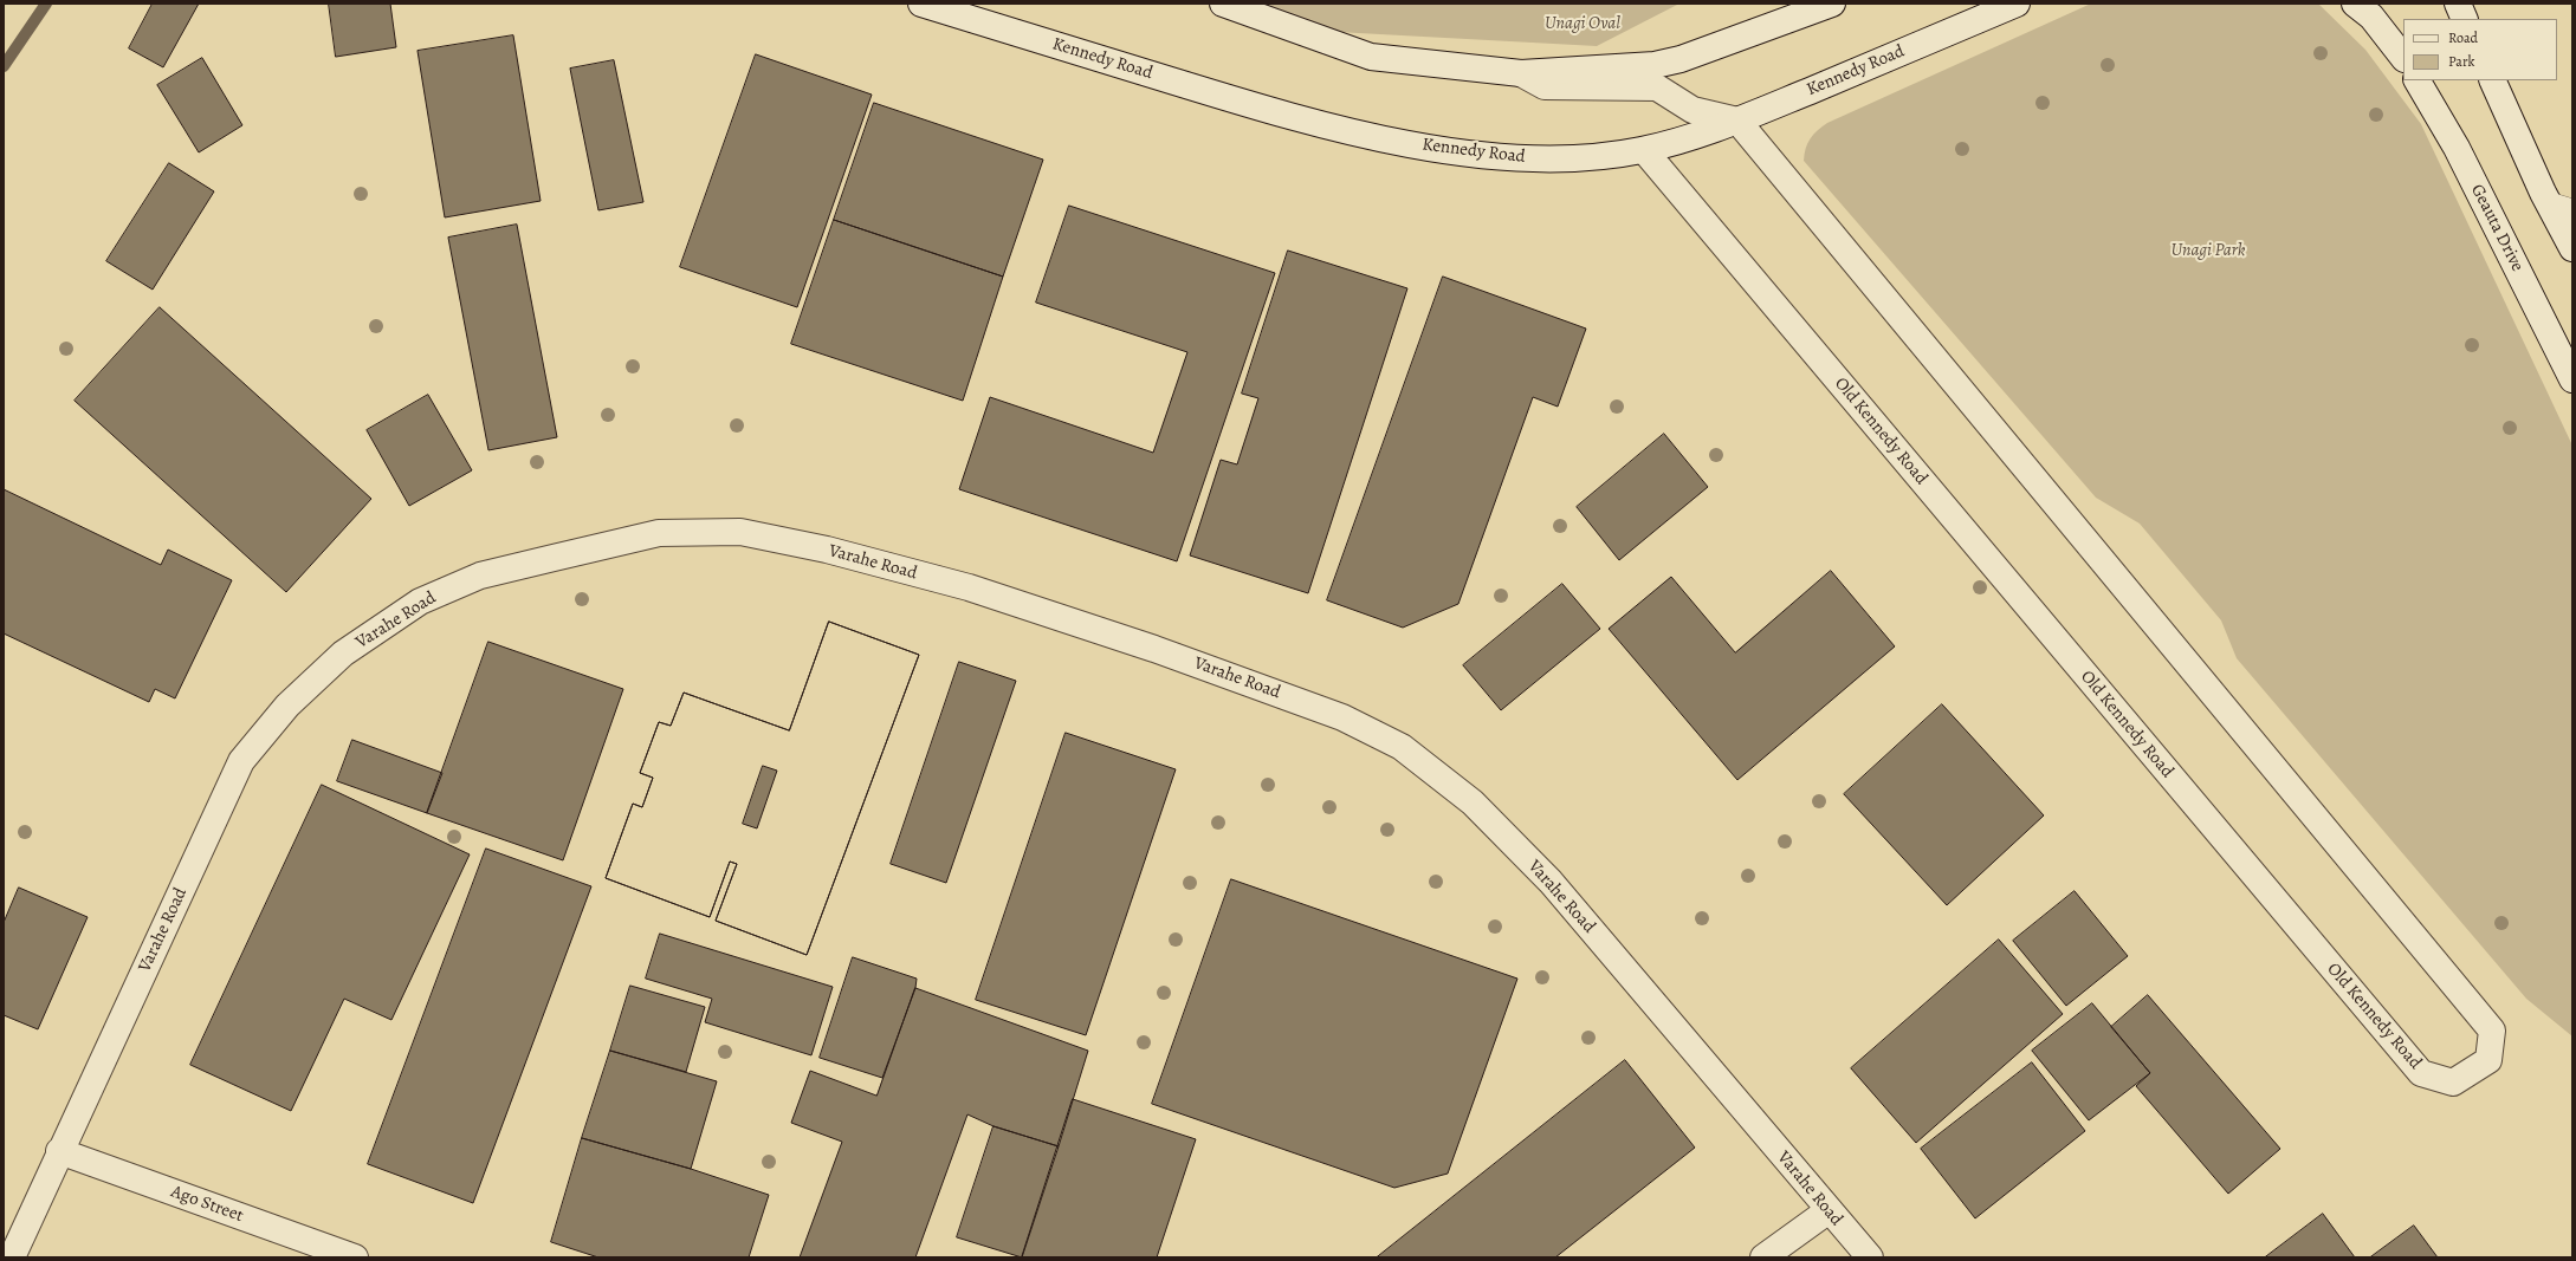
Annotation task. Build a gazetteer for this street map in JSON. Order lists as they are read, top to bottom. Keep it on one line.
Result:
{"streets":{"street":["Kennedy Road","Geauta Drive","Old Kennedy Road","Varahe Road","Ago Street"]},"crossings":[["Kennedy Road","Old Kennedy Road"],["Varahe Road","Ago Street"]],"parks":["Unagi Oval","Unagi Park"],"legend":["Road","Park"]}
